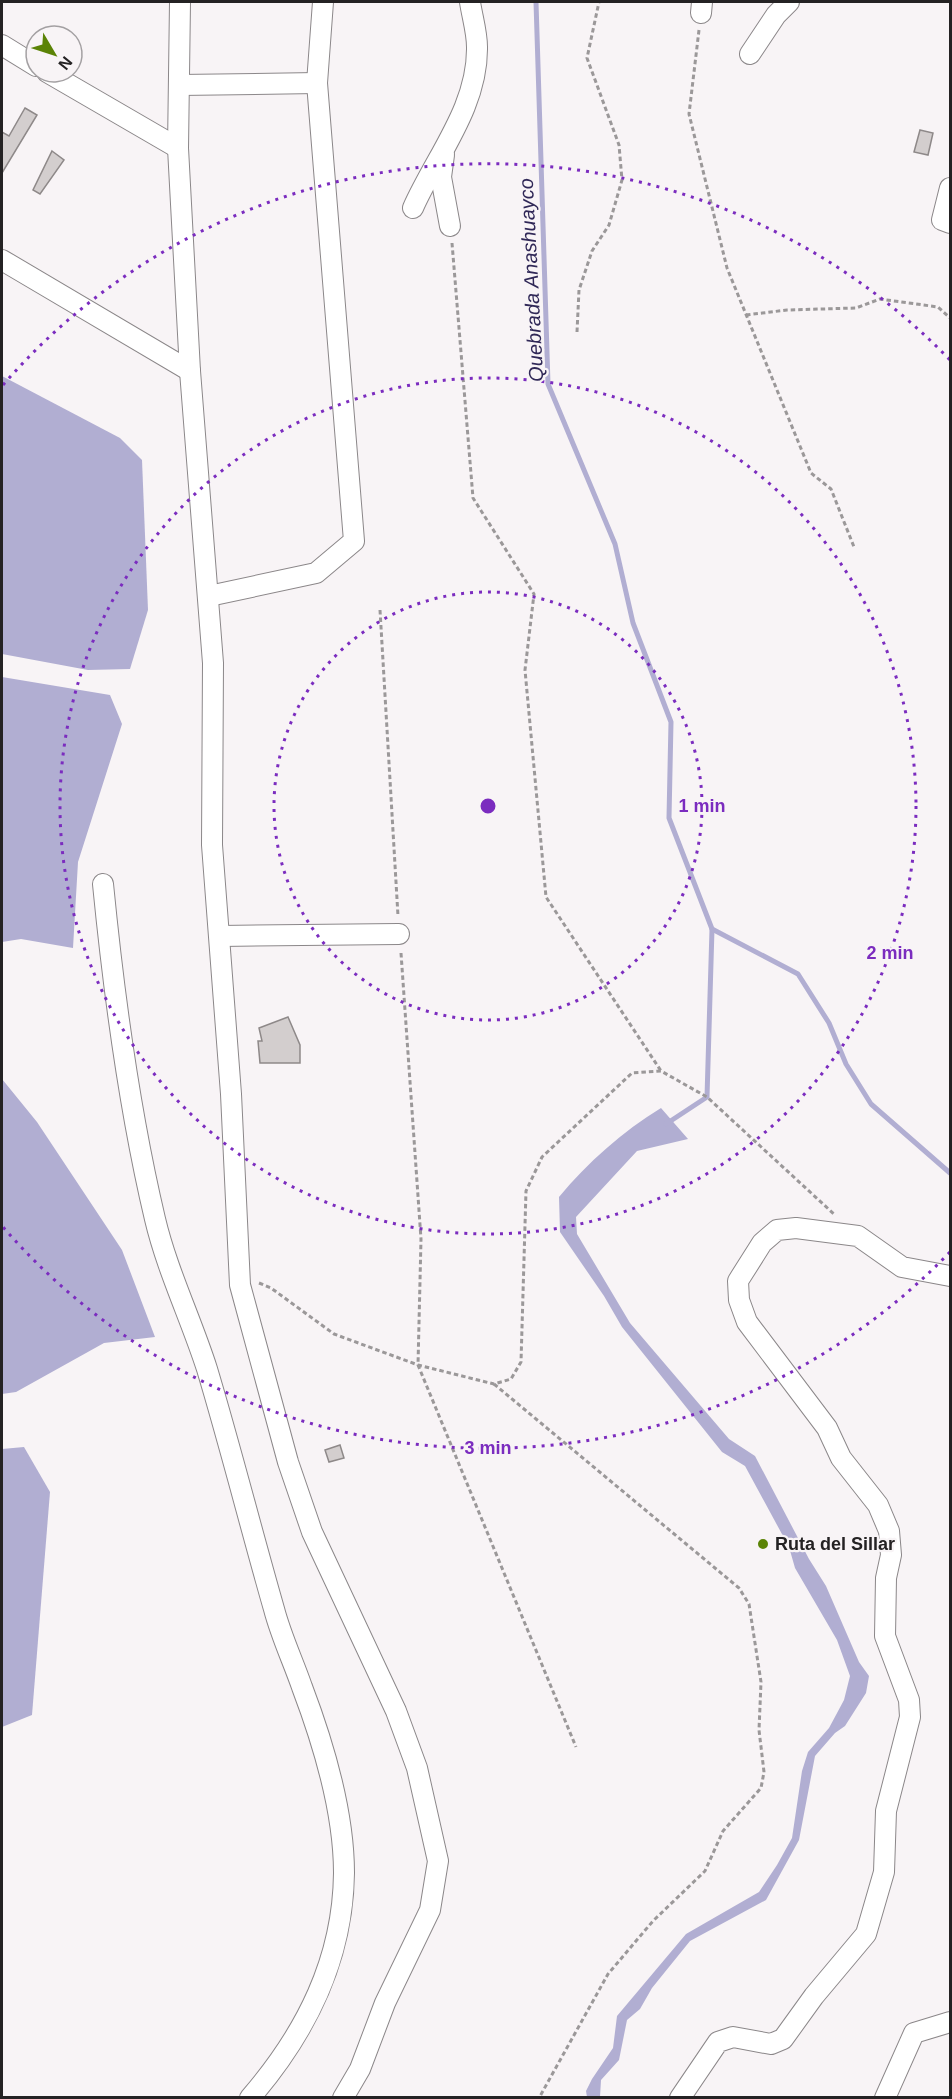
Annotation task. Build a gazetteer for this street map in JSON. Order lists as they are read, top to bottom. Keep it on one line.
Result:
{"water":["Quebrada Anashuayco"],"places":["Ruta del Sillar"],"north":"bottom right","rings":["1 min","2 min","3 min"]}
